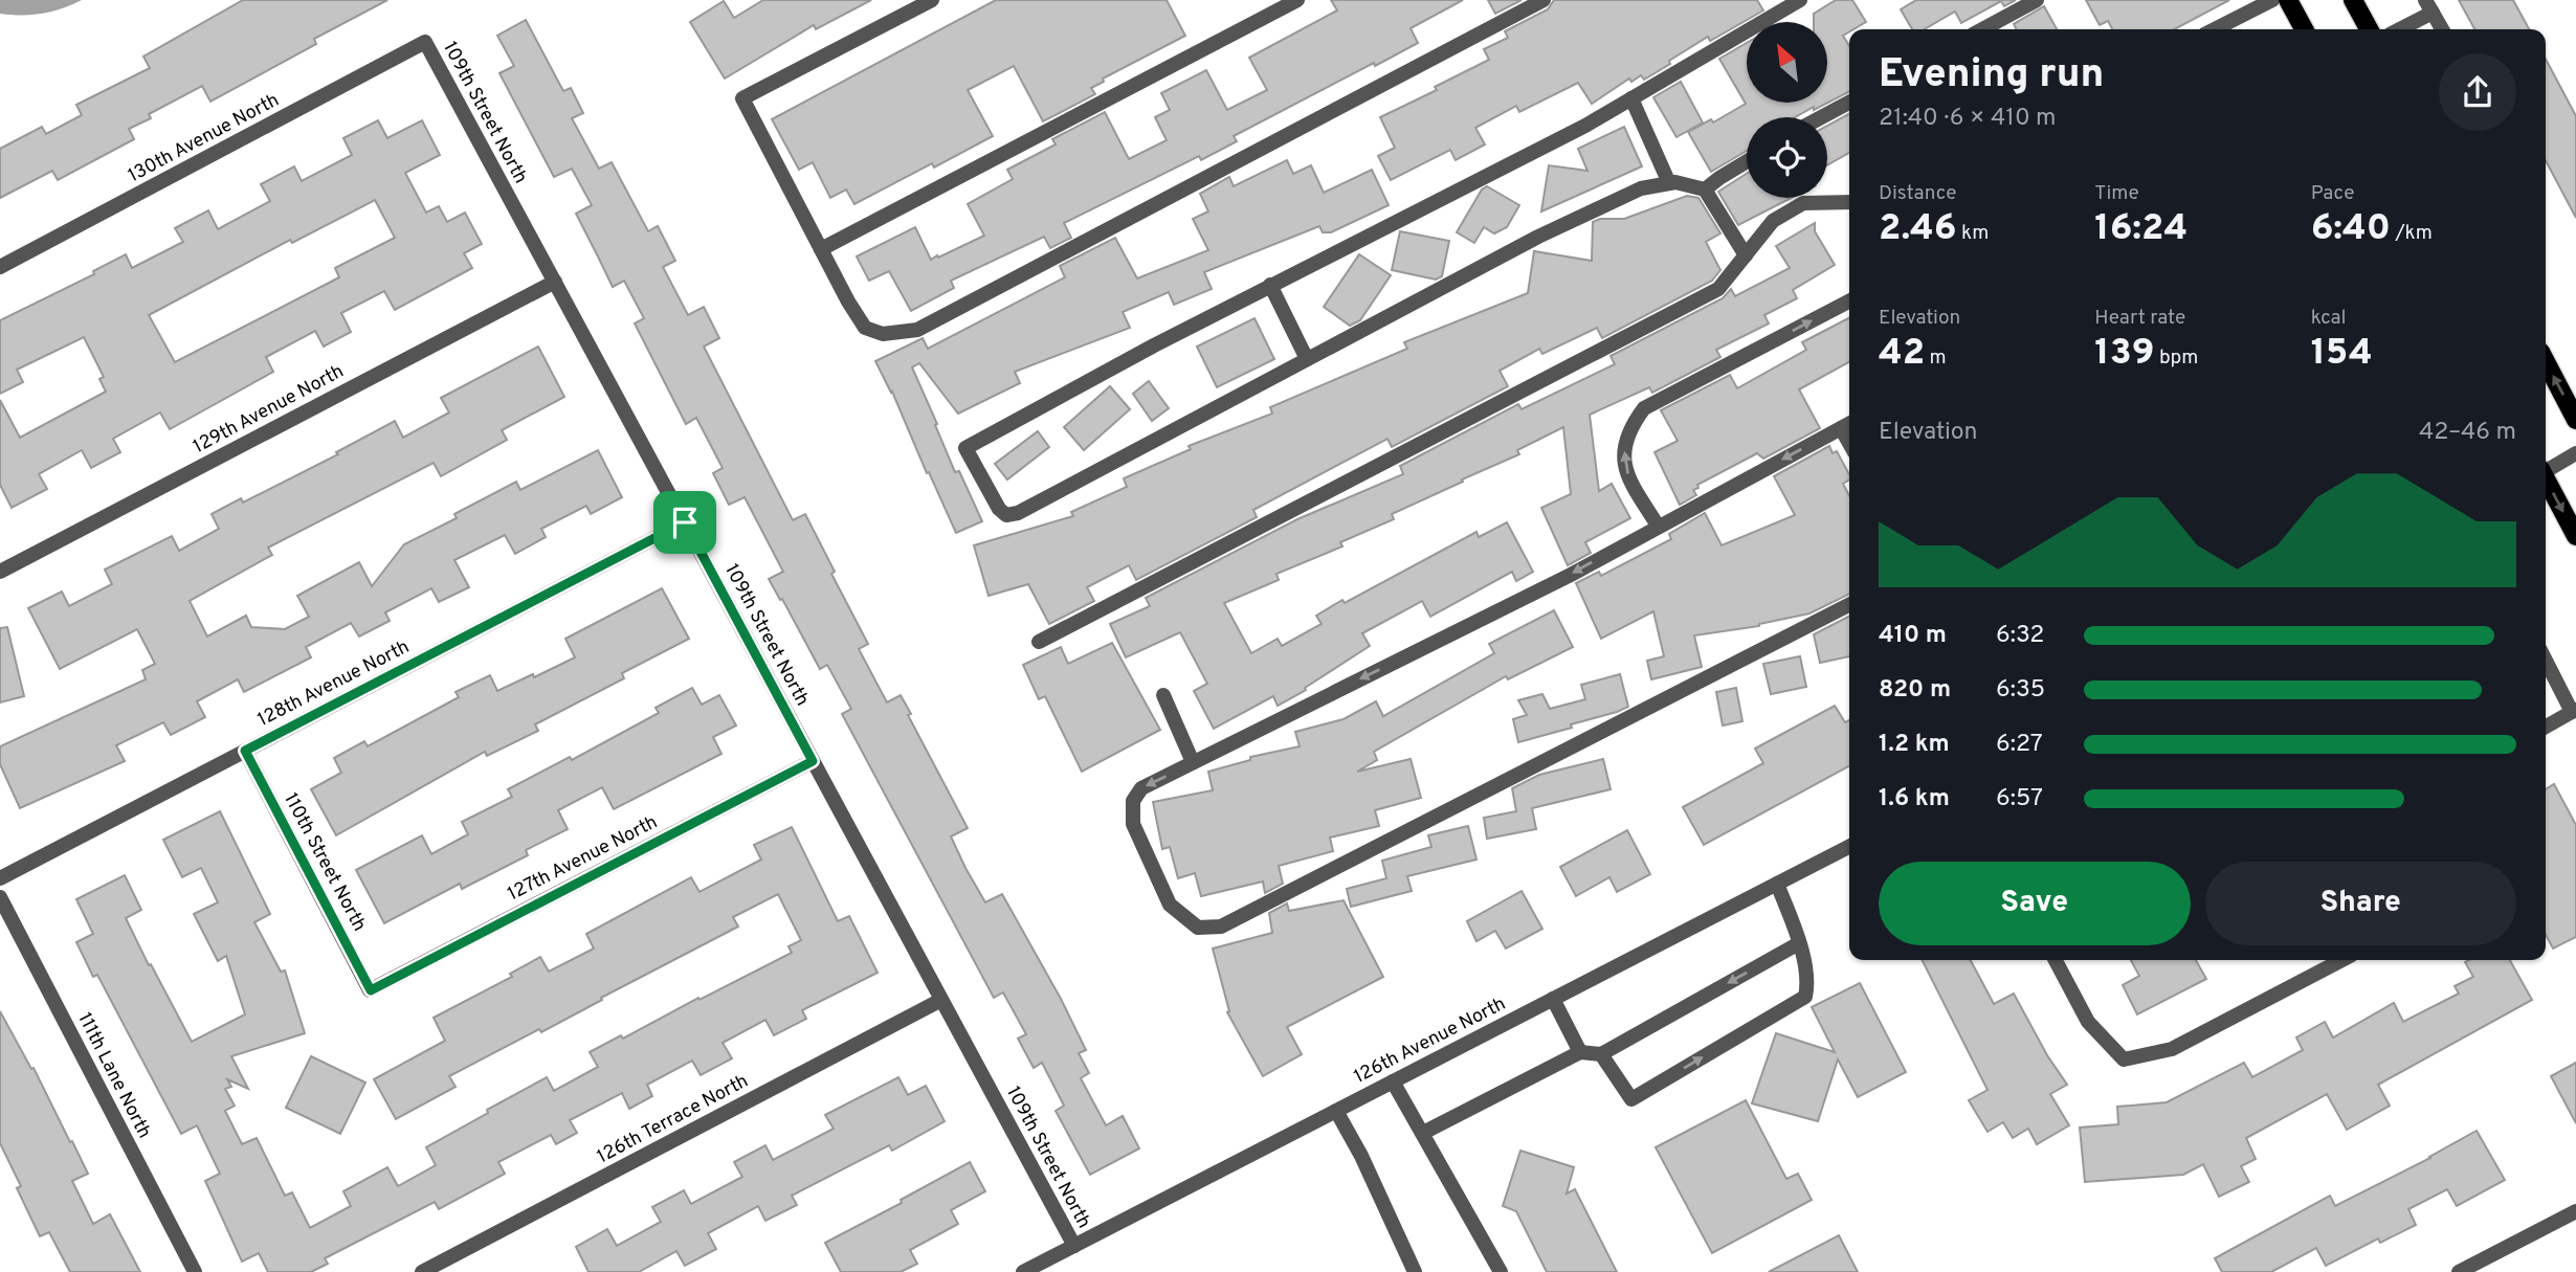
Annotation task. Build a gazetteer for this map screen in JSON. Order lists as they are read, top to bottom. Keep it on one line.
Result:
{"streets":{"street":["109th Street North","130th Avenue North","129th Avenue North","128th Avenue North","127th Avenue North","110th Street North","126th Avenue North","111th Lane North","126th Terrace North"]},"crossings":[["109th Street North","130th Avenue North"],["109th Street North","129th Avenue North"],["109th Street North","128th Avenue North"],["109th Street North","127th Avenue North"],["109th Street North","126th Avenue North"],["109th Street North","126th Terrace North"],["128th Avenue North","110th Street North"],["127th Avenue North","110th Street North"]],"north":"top left","page":{"heading":["Evening run","21:40 · 6 × 410 m"],"stats":[["Distance","2.46 km"],["Time","16:24"],["Pace","6:40 /km"],["Elevation","42 m"],["Heart rate","139 bpm"],["kcal","154"]],"chart":["Elevation","42–46 m"],"list":[{"name":"410 m","note":"6:32"},{"name":"820 m","note":"6:35"},{"name":"1.2 km","note":"6:27"},{"name":"1.6 km","note":"6:57"}],"buttons":["Save","Share"]}}
